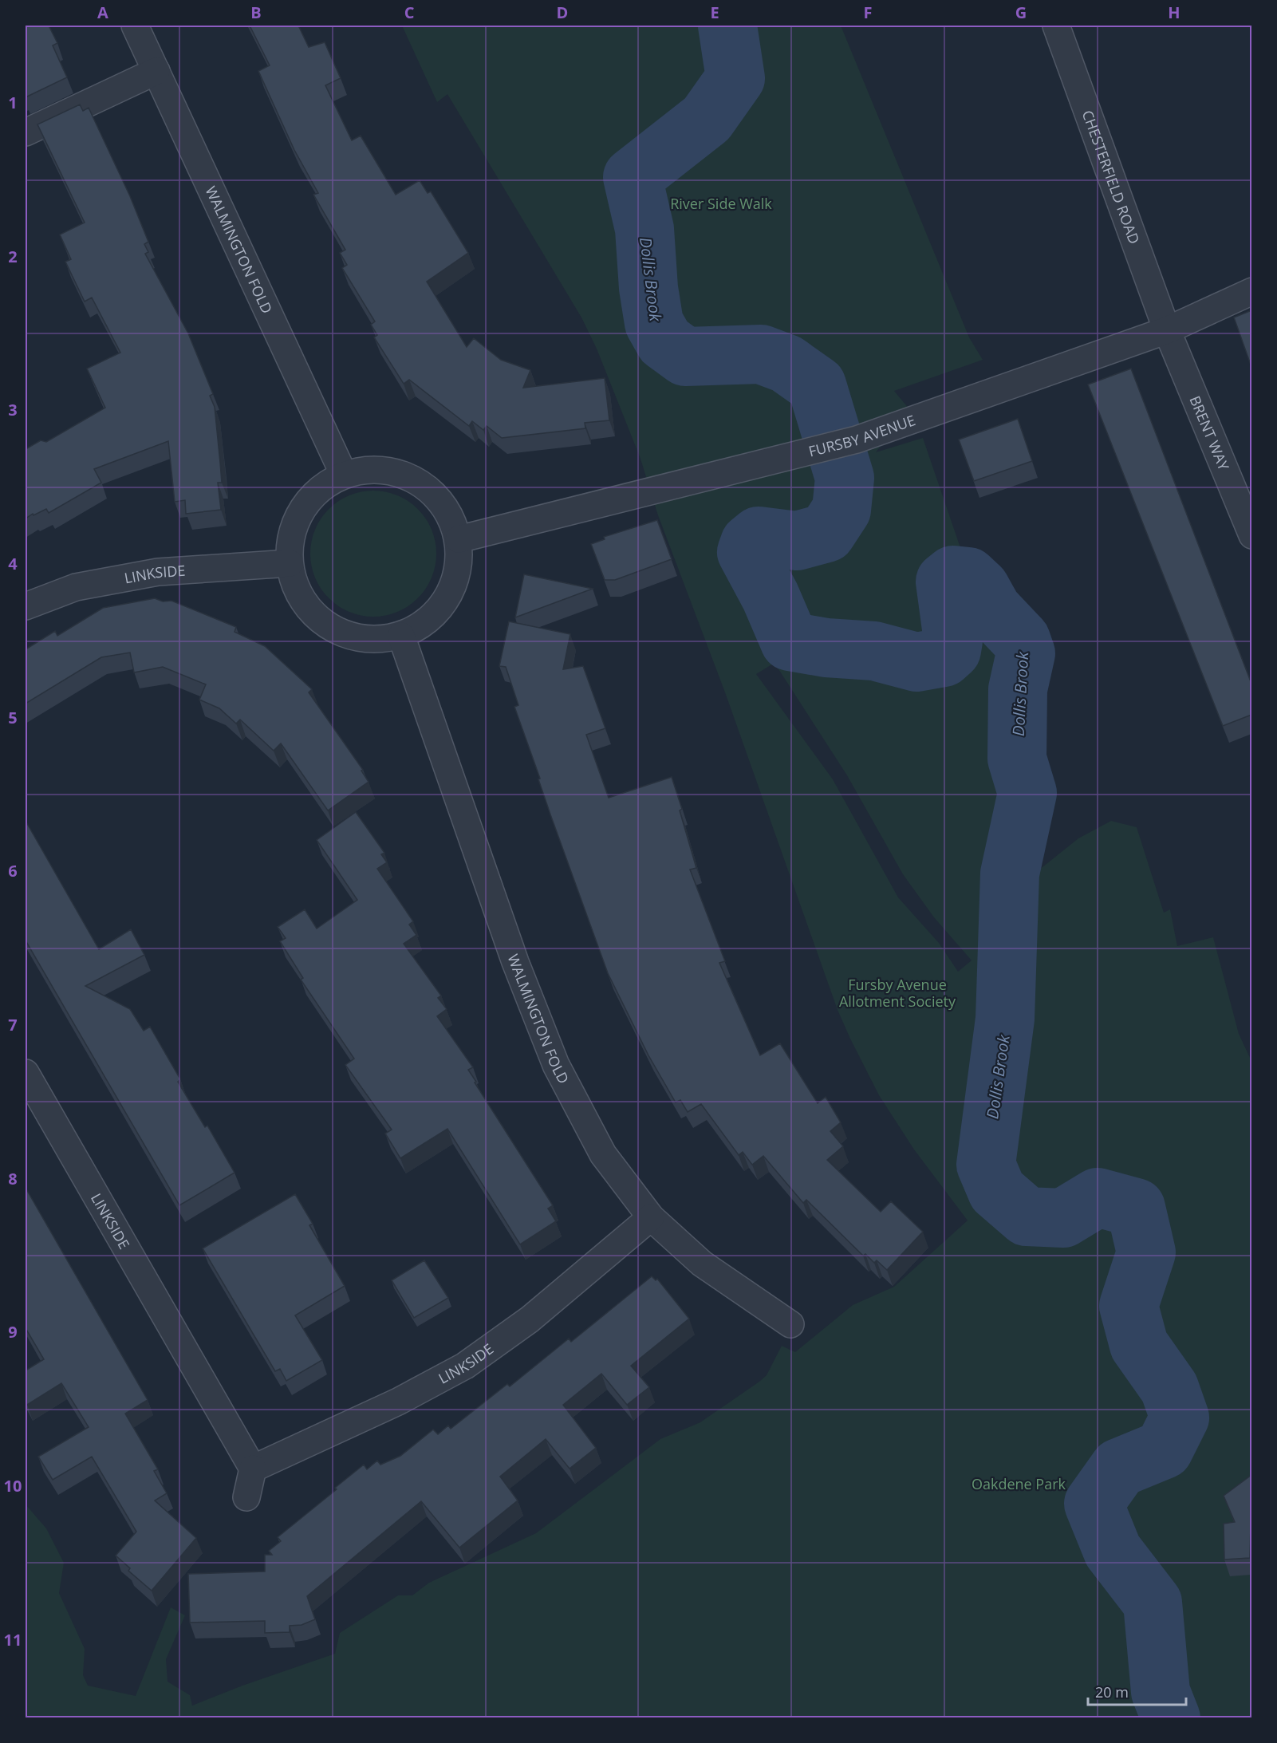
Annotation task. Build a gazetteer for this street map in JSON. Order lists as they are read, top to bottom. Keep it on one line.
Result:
{"streets":{"street":["CHESTERFIELD ROAD","WALMINGTON FOLD","BRENT WAY","FURSBY AVENUE","LINKSIDE"]},"crossings":[["CHESTERFIELD ROAD","BRENT WAY"],["CHESTERFIELD ROAD","FURSBY AVENUE"],["WALMINGTON FOLD","FURSBY AVENUE"],["WALMINGTON FOLD","LINKSIDE"],["BRENT WAY","FURSBY AVENUE"],["FURSBY AVENUE","LINKSIDE"]],"water":["Dollis Brook"],"parks":["River Side Walk","Fursby Avenue Allotment Society","Oakdene Park"],"scale_bar":"20 m","grid":{"columns":["A","B","C","D","E","F","G","H"],"rows":["1","2","3","4","5","6","7","8","9","10","11"]}}
